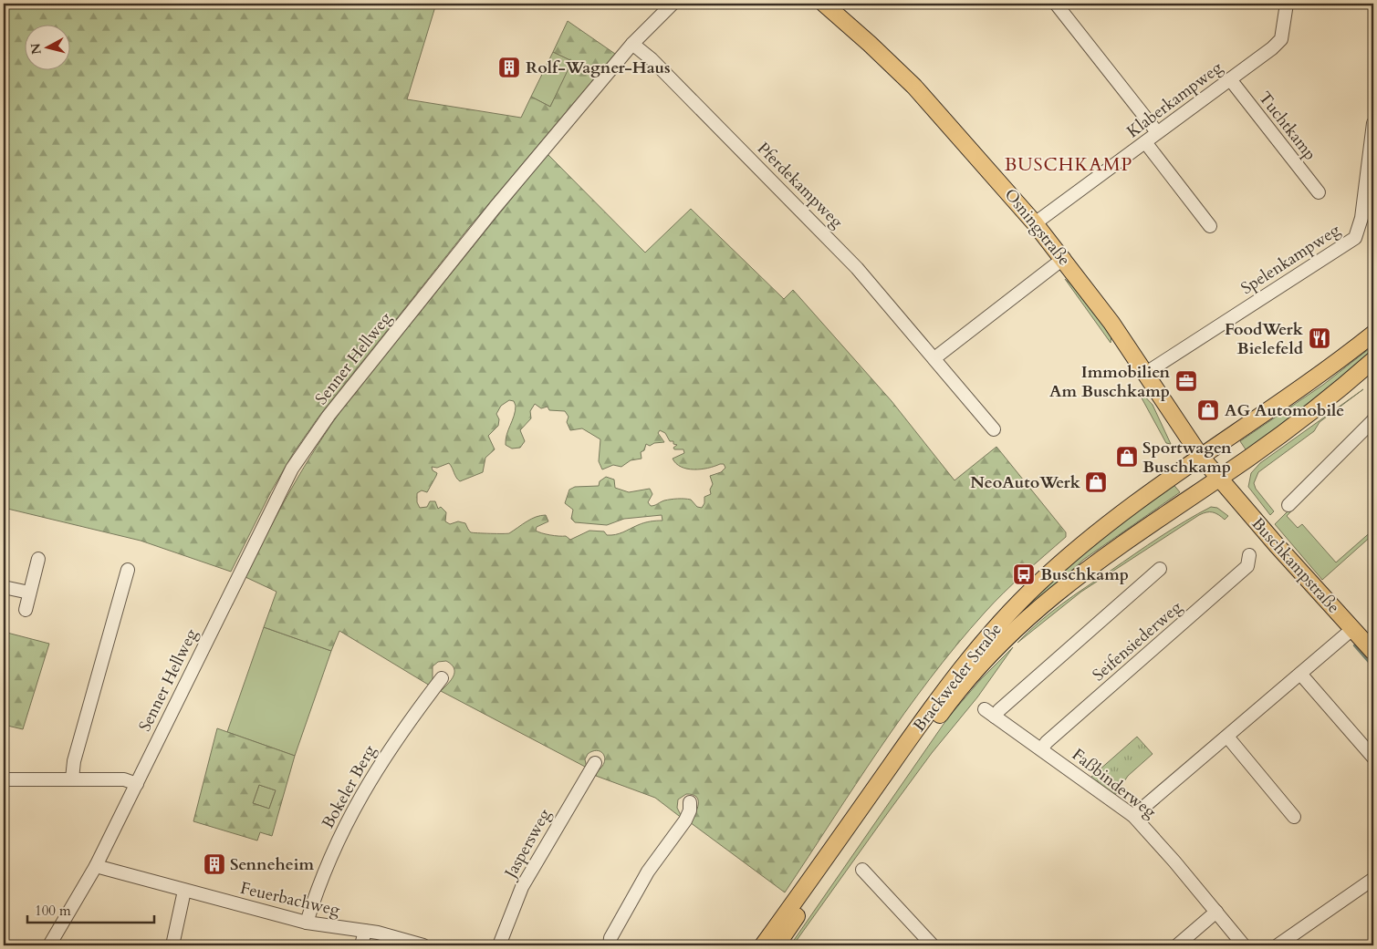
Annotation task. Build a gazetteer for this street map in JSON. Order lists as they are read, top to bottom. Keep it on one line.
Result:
{"streets":{"main road":["Osningstraße","Buschkampstraße","Brackweder Straße"],"street":["Klaberkampweg","Tuchtkamp","Pferdekampweg","Spelenkampweg","Senner Hellweg","Seifensiederweg","Faßbinderweg","Bokeler Berg","Jaspersweg","Feuerbachweg"]},"crossings":[["Klaberkampweg","Tuchtkamp"],["Klaberkampweg","Osningstraße"],["Pferdekampweg","Senner Hellweg"],["Osningstraße","Spelenkampweg"],["Osningstraße","Buschkampstraße"],["Osningstraße","Brackweder Straße"],["Senner Hellweg","Feuerbachweg"],["Buschkampstraße","Brackweder Straße"],["Seifensiederweg","Faßbinderweg"],["Bokeler Berg","Feuerbachweg"]],"districts":["BUSCHKAMP"],"places":{"building":["Rolf-Wagner-Haus","Senneheim"],"restaurant":["FoodWerk Bielefeld"],"office":["Immobilien Am Buschkamp"],"shop":["AG Automobile","Sportwagen Buschkamp","NeoAutoWerk"],"bus stop":["Buschkamp"]},"scale_bar":"100 m","north":"left"}
